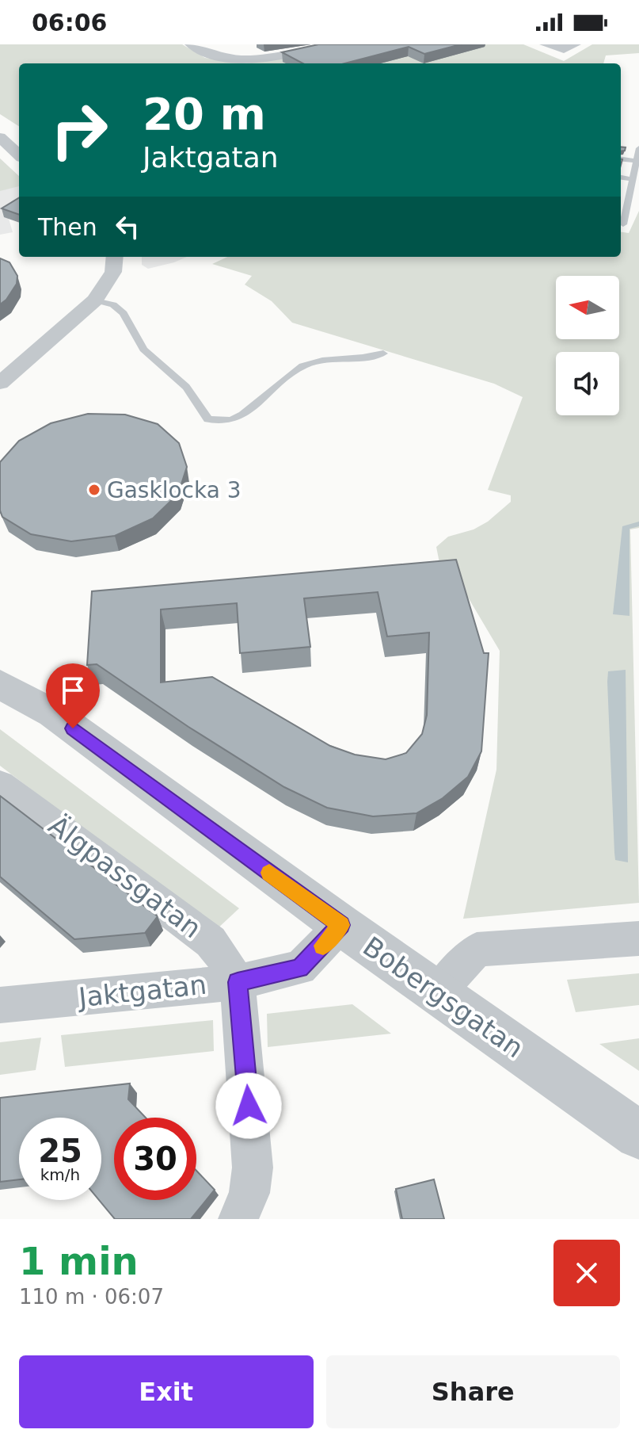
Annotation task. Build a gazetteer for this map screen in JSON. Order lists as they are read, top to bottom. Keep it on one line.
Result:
{"streets":{"street":["Älgpassgatan","Jaktgatan","Bobergsgatan"]},"crossings":[["Älgpassgatan","Jaktgatan"],["Jaktgatan","Bobergsgatan"]],"places":["Gasklocka 3"],"north":"left","page":{"status":"06:06","turn":["20 m","Jaktgatan"],"then":"Then","speed":"25 km/h","limit":"30","heading":["1 min","110 m · 06:07"],"buttons":["Exit","Share"]}}
